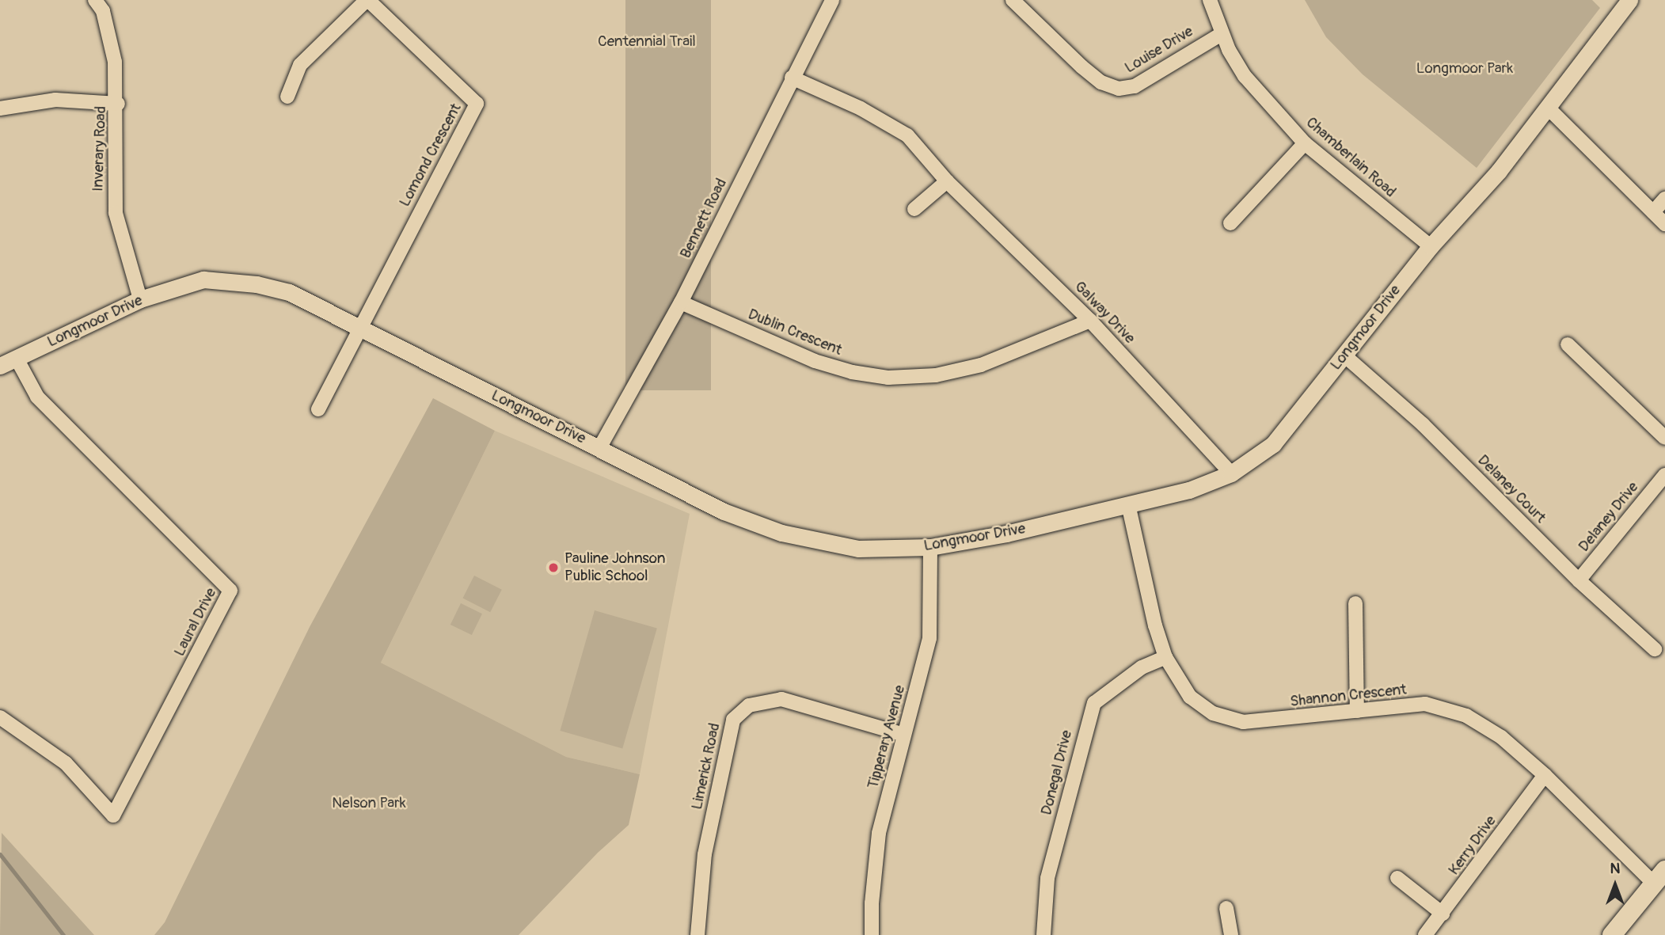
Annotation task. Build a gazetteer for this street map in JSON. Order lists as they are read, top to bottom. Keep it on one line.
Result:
{"streets":{"street":["Louise Drive","Inverary Road","Lomond Crescent","Chamberlain Road","Bennett Road","Galway Drive","Longmoor Drive","Dublin Crescent","Delaney Court","Delaney Drive","Laural Drive","Shannon Crescent","Tipperary Avenue","Limerick Road","Donegal Drive","Kerry Drive"]},"crossings":[["Louise Drive","Chamberlain Road"],["Inverary Road","Longmoor Drive"],["Lomond Crescent","Longmoor Drive"],["Chamberlain Road","Longmoor Drive"],["Bennett Road","Galway Drive"],["Bennett Road","Longmoor Drive"],["Bennett Road","Dublin Crescent"],["Galway Drive","Longmoor Drive"],["Galway Drive","Dublin Crescent"],["Longmoor Drive","Delaney Court"],["Longmoor Drive","Laural Drive"],["Longmoor Drive","Shannon Crescent"],["Longmoor Drive","Tipperary Avenue"],["Delaney Court","Delaney Drive"],["Shannon Crescent","Donegal Drive"],["Shannon Crescent","Kerry Drive"],["Tipperary Avenue","Limerick Road"]],"parks":["Centennial Trail","Longmoor Park","Nelson Park"],"places":["Pauline Johnson Public School"],"north":"top"}
